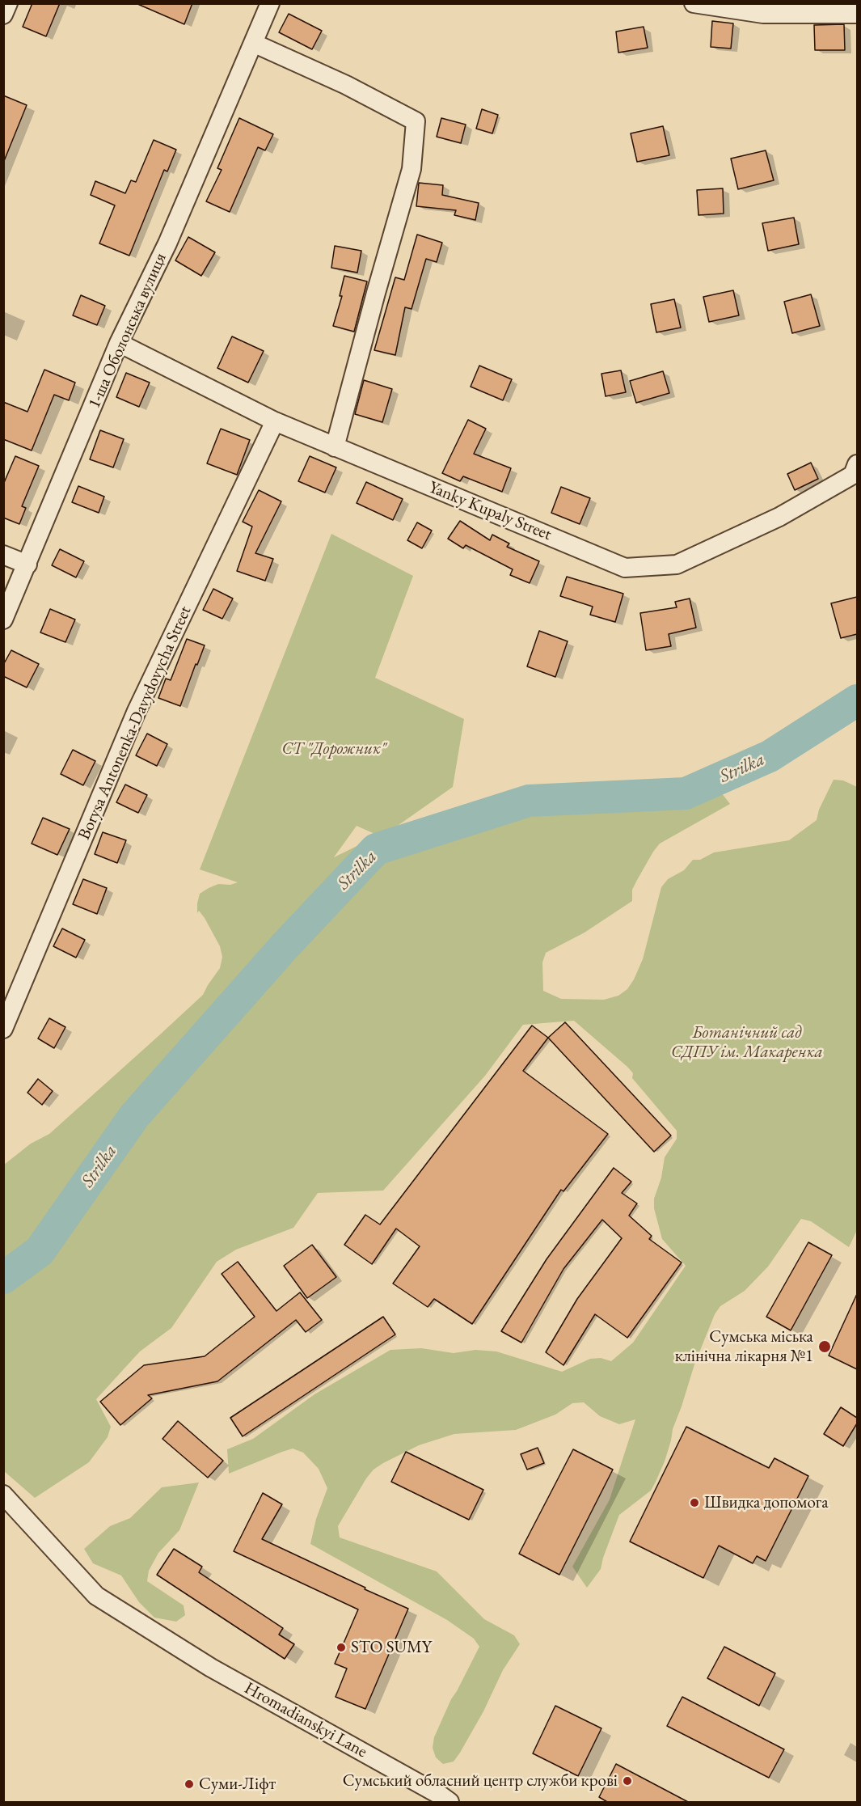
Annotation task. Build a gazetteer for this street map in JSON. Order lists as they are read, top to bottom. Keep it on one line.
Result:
{"streets":{"street":["1-ша Оболонська вулиця","Yanky Kupaly Street","Borysa Antonenka-Davydovycha Street","Hromadianskyi Lane"]},"crossings":[["1-ша Оболонська вулиця","Yanky Kupaly Street"],["Yanky Kupaly Street","Borysa Antonenka-Davydovycha Street"]],"water":["Strilka"],"parks":["СТ \"Дорожник\"","Ботанічний сад СДПУ ім. Макаренка"],"places":["Сумська міська клінічна лікарня №1","Швидка допомога","STO SUMY","Сумський обласний центр служби крові","Суми-Ліфт"]}
